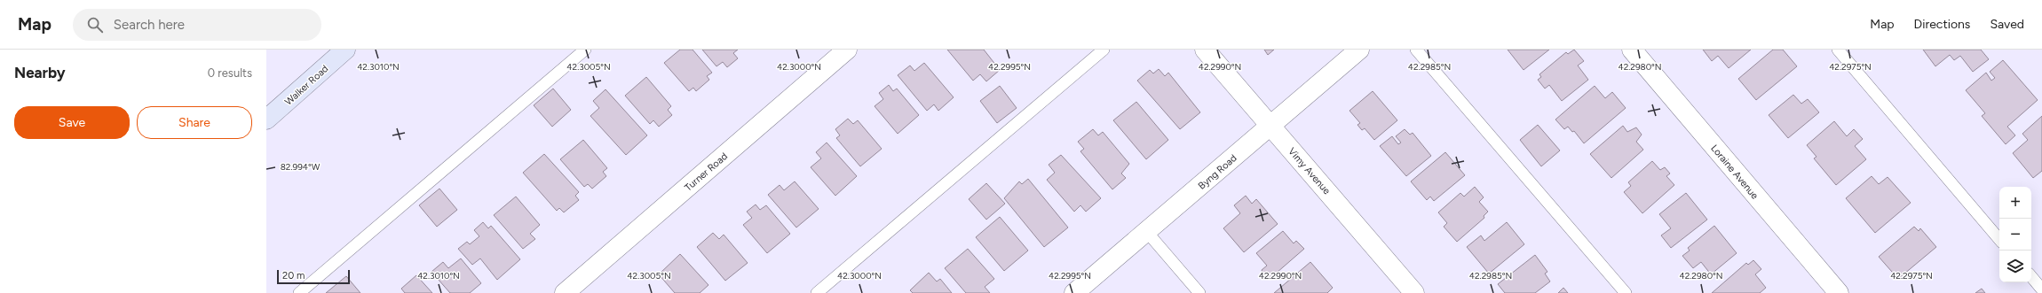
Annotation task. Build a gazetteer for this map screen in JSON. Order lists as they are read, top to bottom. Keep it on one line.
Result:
{"streets":{"main road":["Walker Road"],"street":["Vimy Avenue","Turner Road","Byng Road","Loraine Avenue"]},"crossings":[["Vimy Avenue","Byng Road"]],"scale_bar":"20 m","page":{"header":"Map","search":"Search here","nav":["Map","Directions","Saved"],"heading":["Nearby","0 results"],"buttons":["Save","Share"],"map_buttons":["+","−"],"scale":"20 m"},"coordinates":["42.3010°N","42.3005°N","42.3000°N","42.2995°N","42.2990°N","42.2985°N","42.2980°N","42.2975°N","82.994°W"]}
